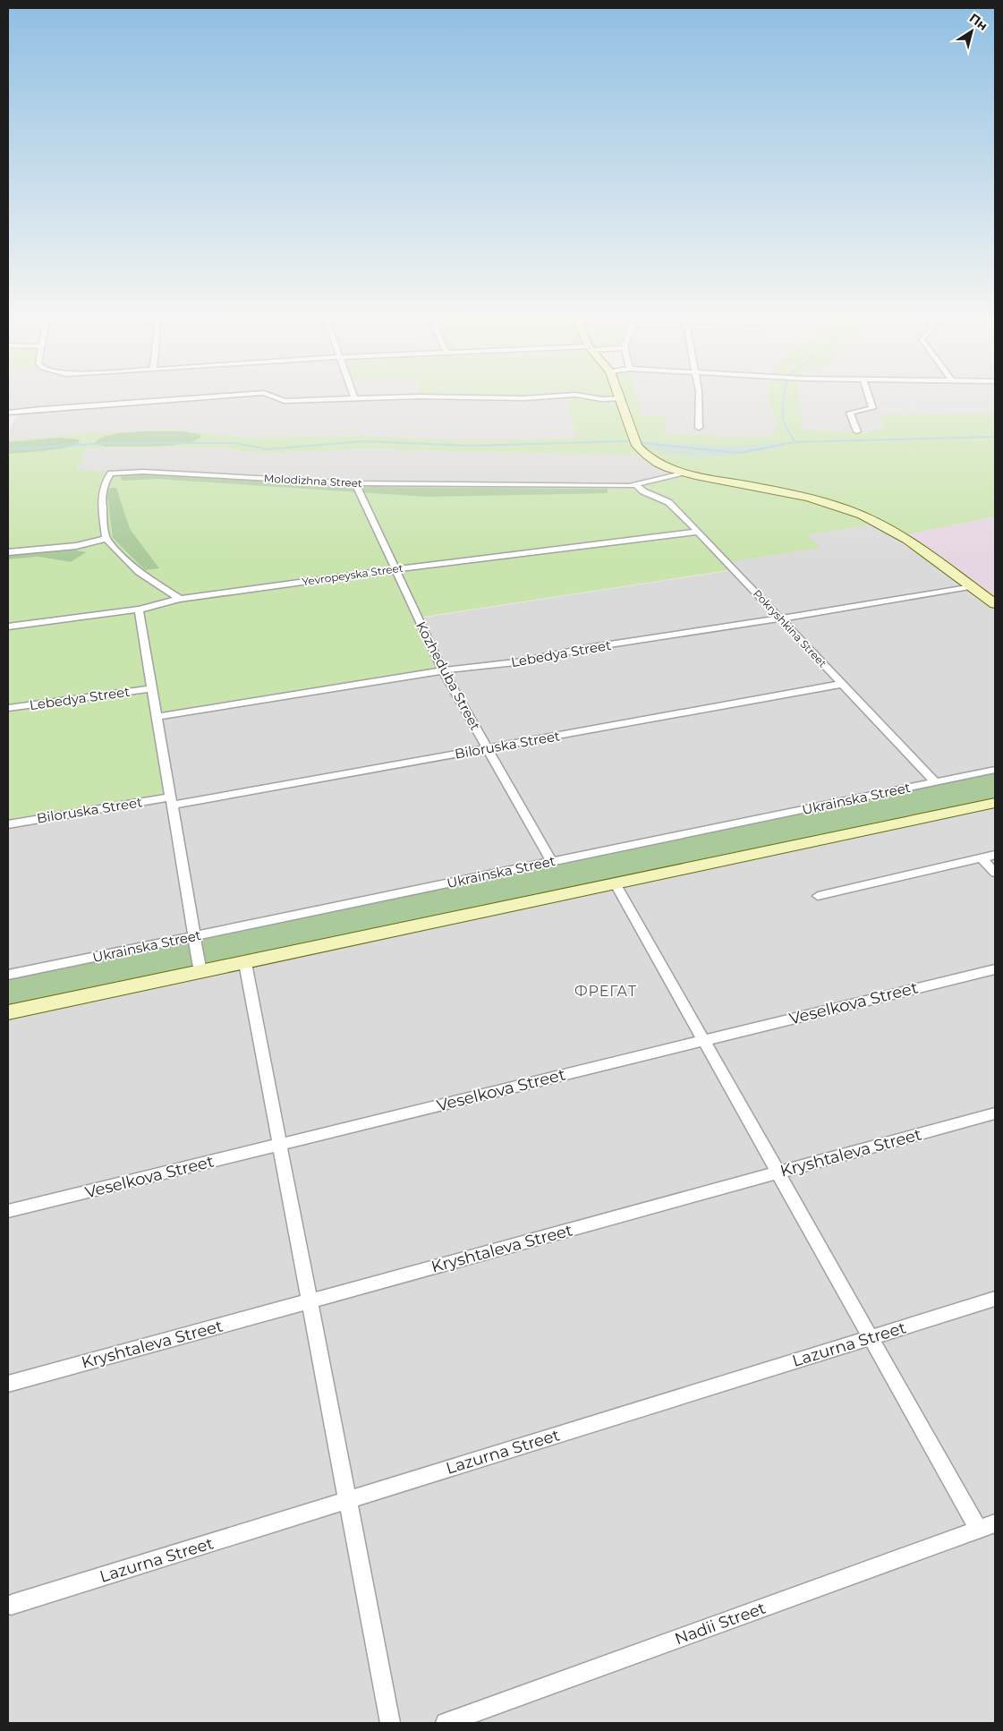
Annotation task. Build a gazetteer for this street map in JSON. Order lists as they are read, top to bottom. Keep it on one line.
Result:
{"streets":{"street":["Molodizhna Street","Yevropeyska Street","Pokryshkina Street","Lebedya Street","Kozheduba Street","Biloruska Street","Ukrainska Street","Veselkova Street","Kryshtaleva Street","Lazurna Street","Nadii Street"]},"crossings":[["Molodizhna Street","Pokryshkina Street"],["Molodizhna Street","Kozheduba Street"],["Yevropeyska Street","Pokryshkina Street"],["Yevropeyska Street","Kozheduba Street"],["Pokryshkina Street","Lebedya Street"],["Pokryshkina Street","Biloruska Street"],["Pokryshkina Street","Ukrainska Street"],["Lebedya Street","Kozheduba Street"],["Kozheduba Street","Biloruska Street"],["Kozheduba Street","Ukrainska Street"]],"districts":["ФРЕГАТ"],"north":"top right"}
